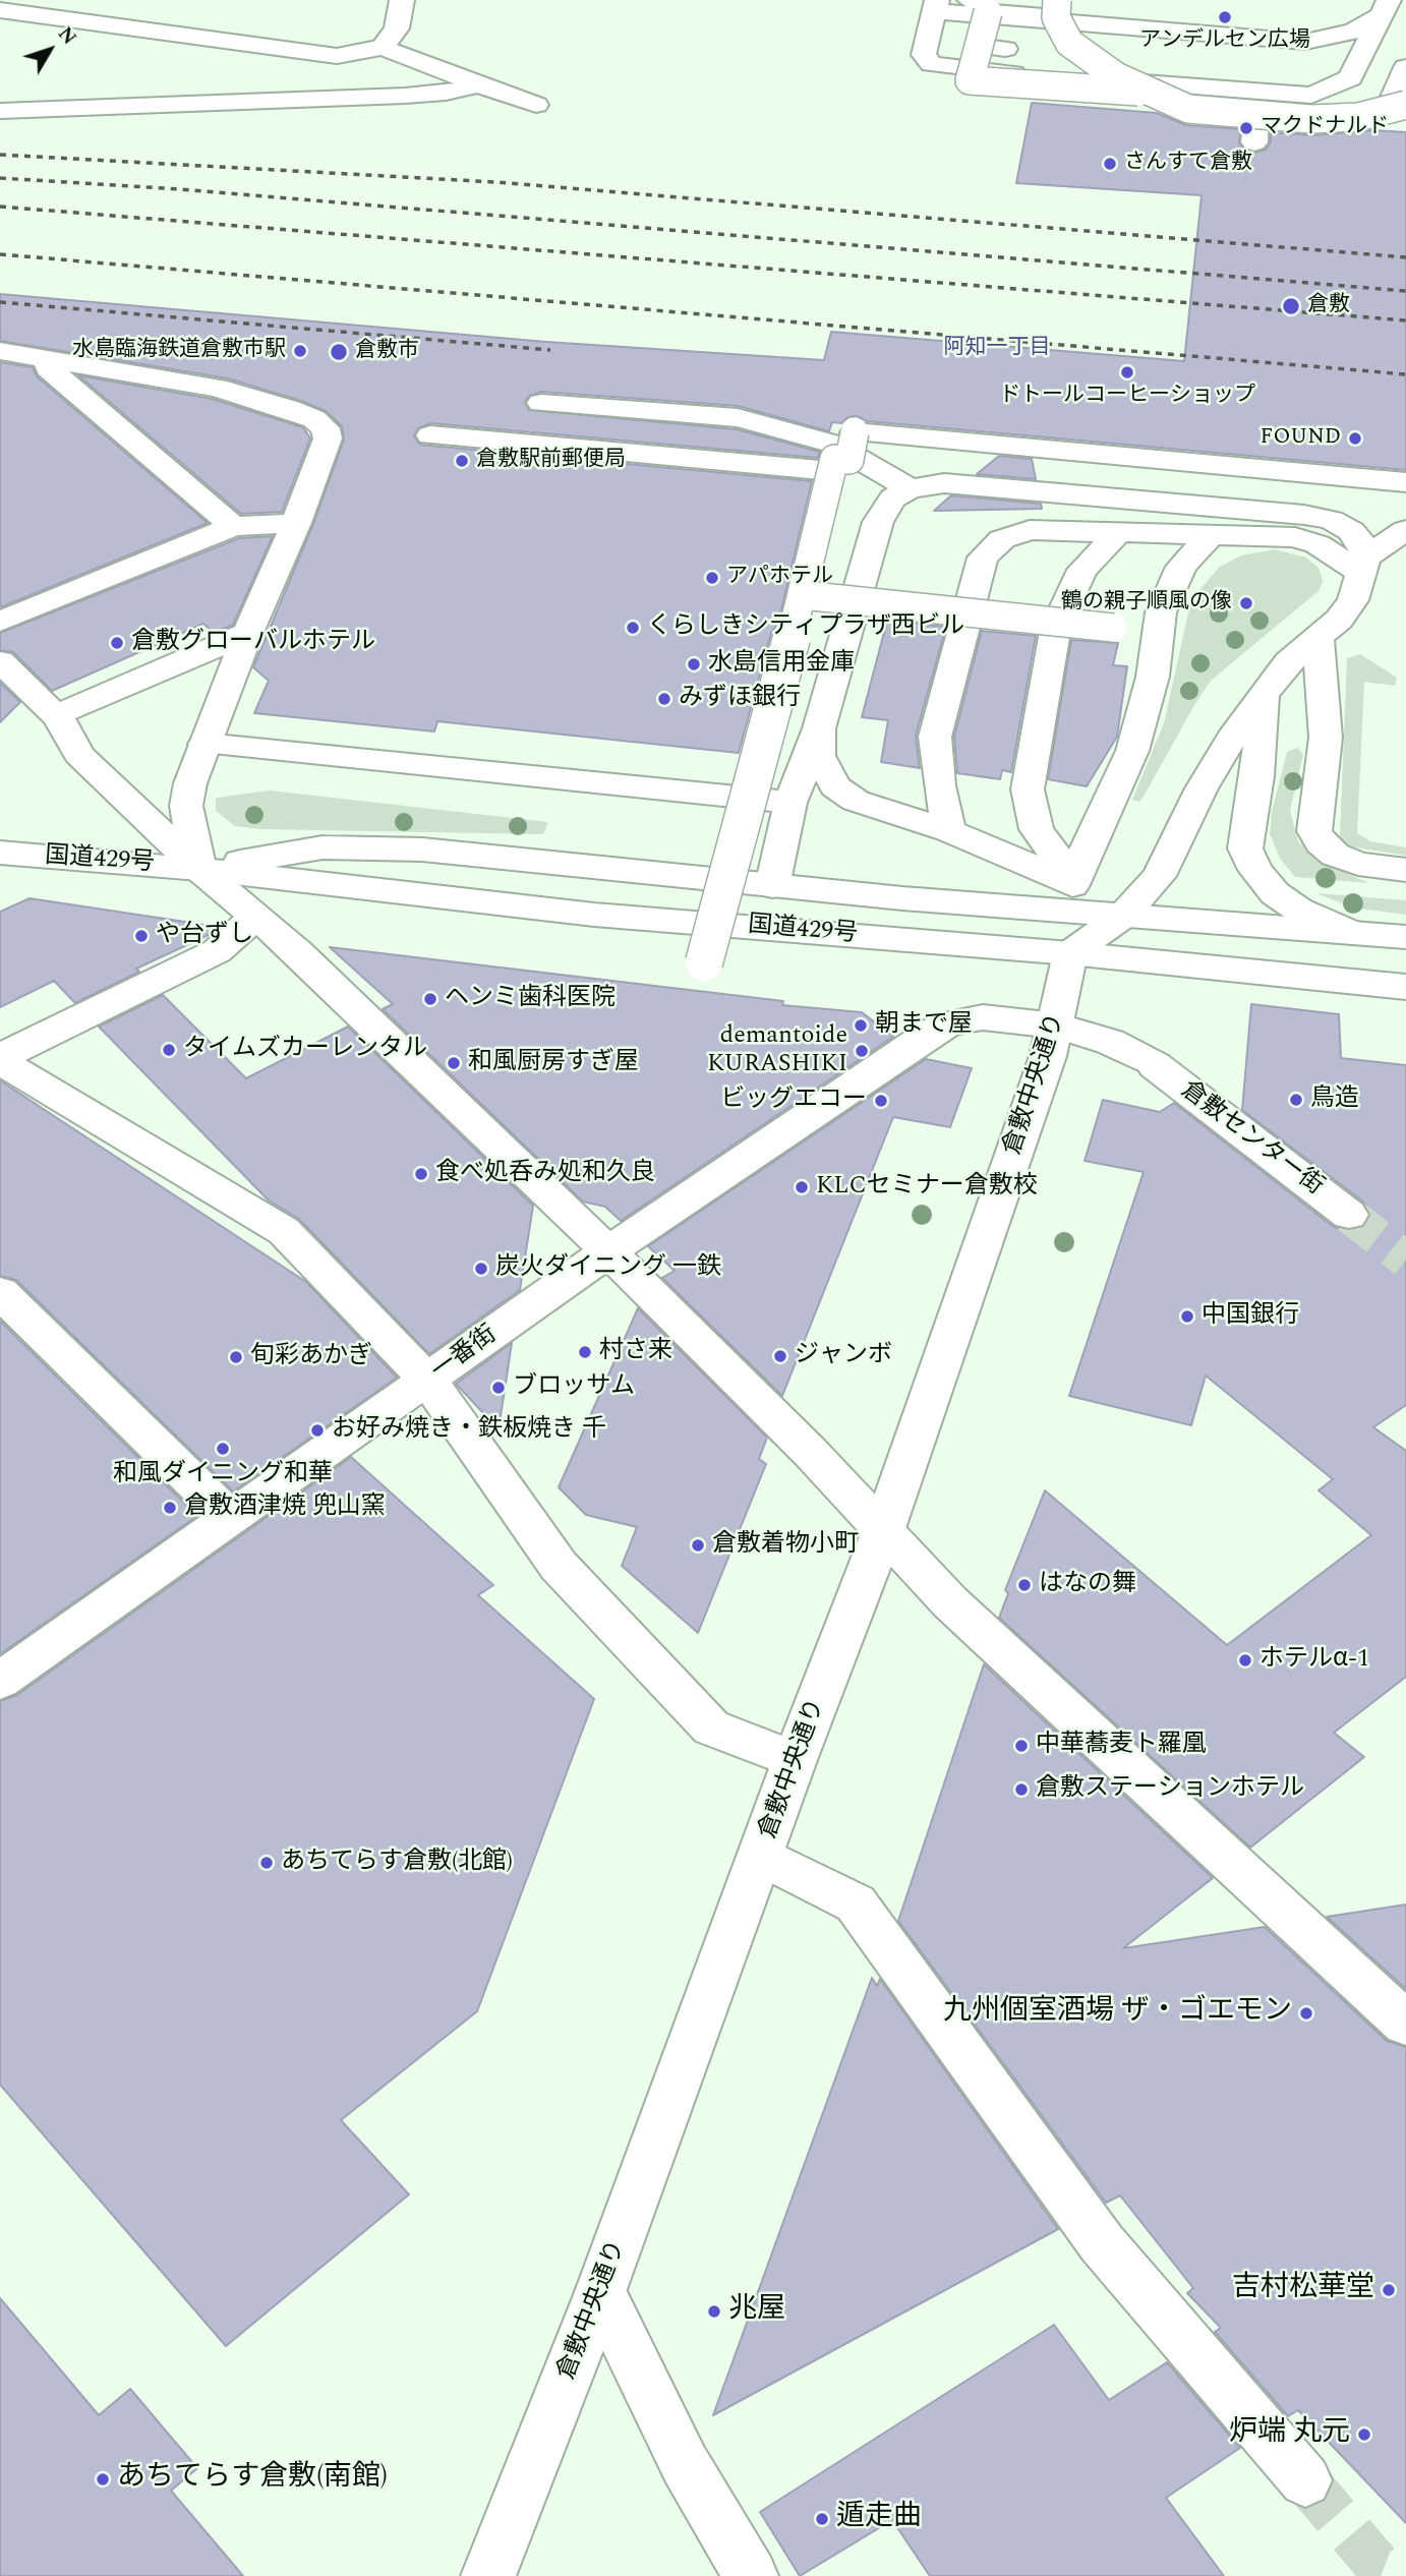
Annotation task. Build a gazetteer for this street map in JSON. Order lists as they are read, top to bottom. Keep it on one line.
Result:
{"streets":{"main road":["国道429号","倉敷中央通り","倉敷センター街","一番街"]},"crossings":[["国道429号","倉敷中央通り"],["倉敷中央通り","倉敷センター街"],["倉敷中央通り","一番街"],["倉敷センター街","一番街"]],"districts":["阿知一丁目"],"places":["アンデルセン広場","マクドナルド","さんすて倉敷","倉敷","水島臨海鉄道倉敷市駅","倉敷市","ドトールコーヒーショップ","FOUND","倉敷駅前郵便局","アパホテル","鶴の親子順風の像","くらしきシティプラザ西ビル","倉敷グローバルホテル","水島信用金庫","みずほ銀行","や台ずし","ヘンミ歯科医院","朝まで屋","タイムズカーレンタル","demantoide KURASHIKI","和風厨房すぎ屋","鳥造","ビッグエコー","食べ処呑み処和久良","KLCセミナー倉敷校","炭火ダイニング 一鉄","中国銀行","村さ来","ジャンボ","旬彩あかぎ","ブロッサム","お好み焼き・鉄板焼き 千","和風ダイニング和華","倉敷酒津焼 兜山窯","倉敷着物小町","はなの舞","ホテルα-1","中華蕎麦ト羅凰","倉敷ステーションホテル","あちてらす倉敷(北館)","九州個室酒場 ザ・ゴエモン","吉村松華堂","兆屋","炉端 丸元","あちてらす倉敷(南館)","遁走曲"],"north":"top right"}
